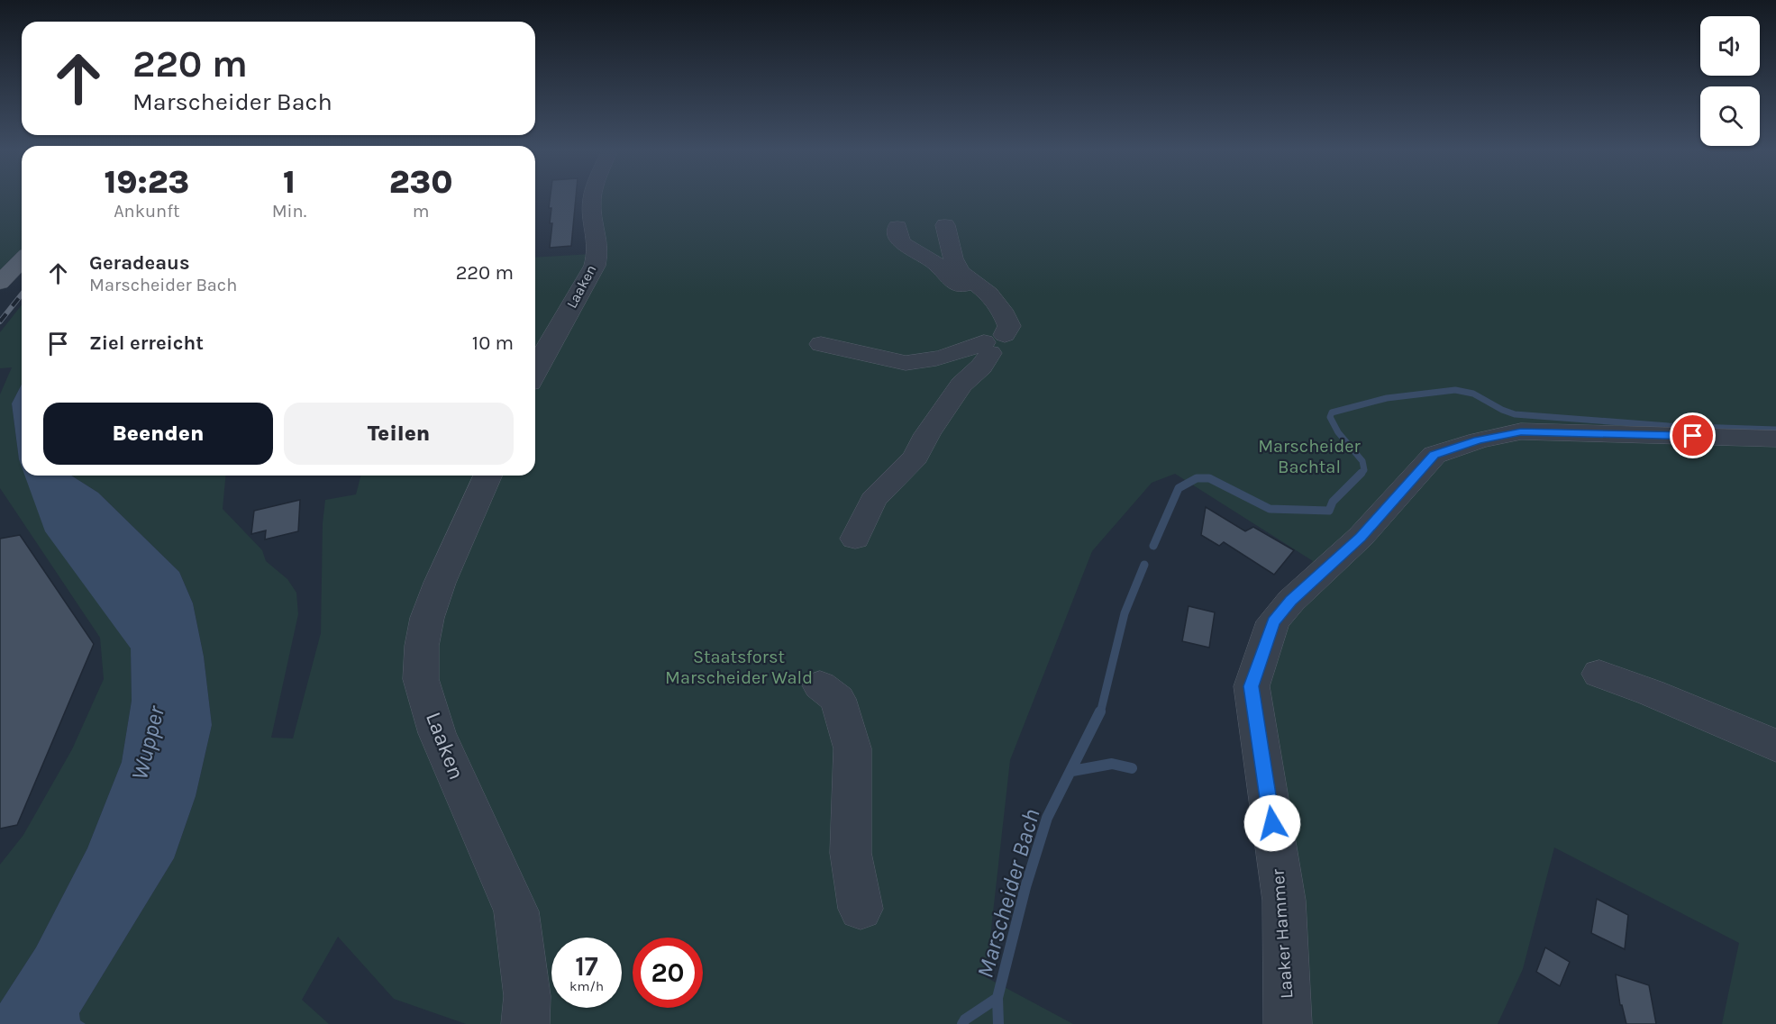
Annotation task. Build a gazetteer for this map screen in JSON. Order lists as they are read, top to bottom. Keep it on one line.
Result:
{"streets":{"street":["Laaken","Laaker Hammer"]},"water":["Wupper","Marscheider Bach"],"parks":["Marscheider Bachtal","Staatsforst Marscheider Wald"],"page":{"turn":["220 m","Marscheider Bach"],"eta":["19:23","Ankunft","1","Min.","230","m"],"list":[{"name":"Geradeaus","note":"Marscheider Bach","value":"220 m"},{"name":"Ziel erreicht","value":"10 m"}],"buttons":["Beenden","Teilen"],"speed":"17 km/h","limit":"20"}}
